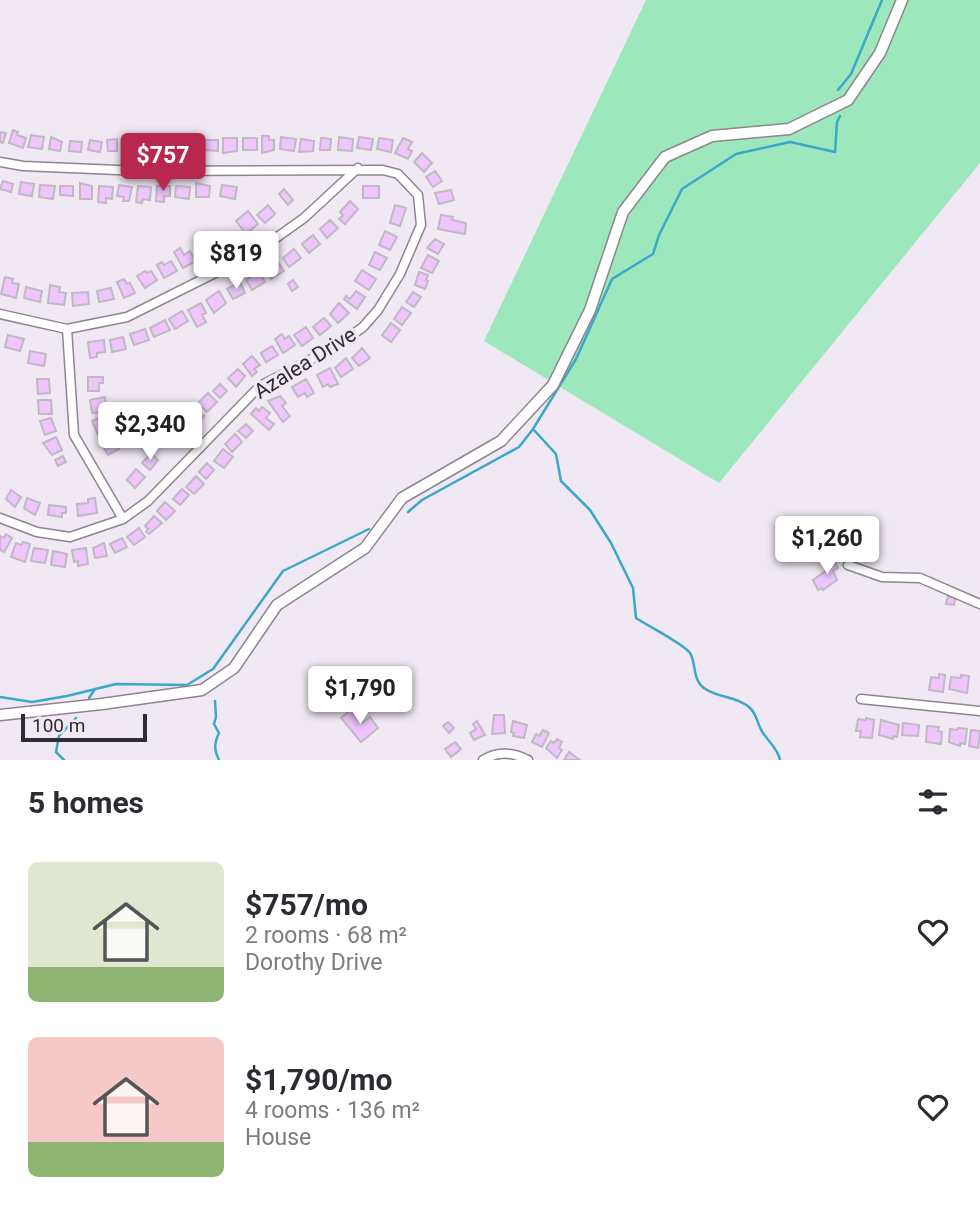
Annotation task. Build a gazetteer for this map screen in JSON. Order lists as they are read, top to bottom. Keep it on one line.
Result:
{"streets":{"street":["Azalea Drive"]},"scale_bar":"100 m","page":{"price":["$757","$819","$2,340","$1,260","$1,790"],"scale":"100 m","heading":"5 homes","list":[{"name":"$757/mo","note":"2 rooms · 68 m² · Dorothy Drive"},{"name":"$1,790/mo","note":"4 rooms · 136 m² · House"}]}}
